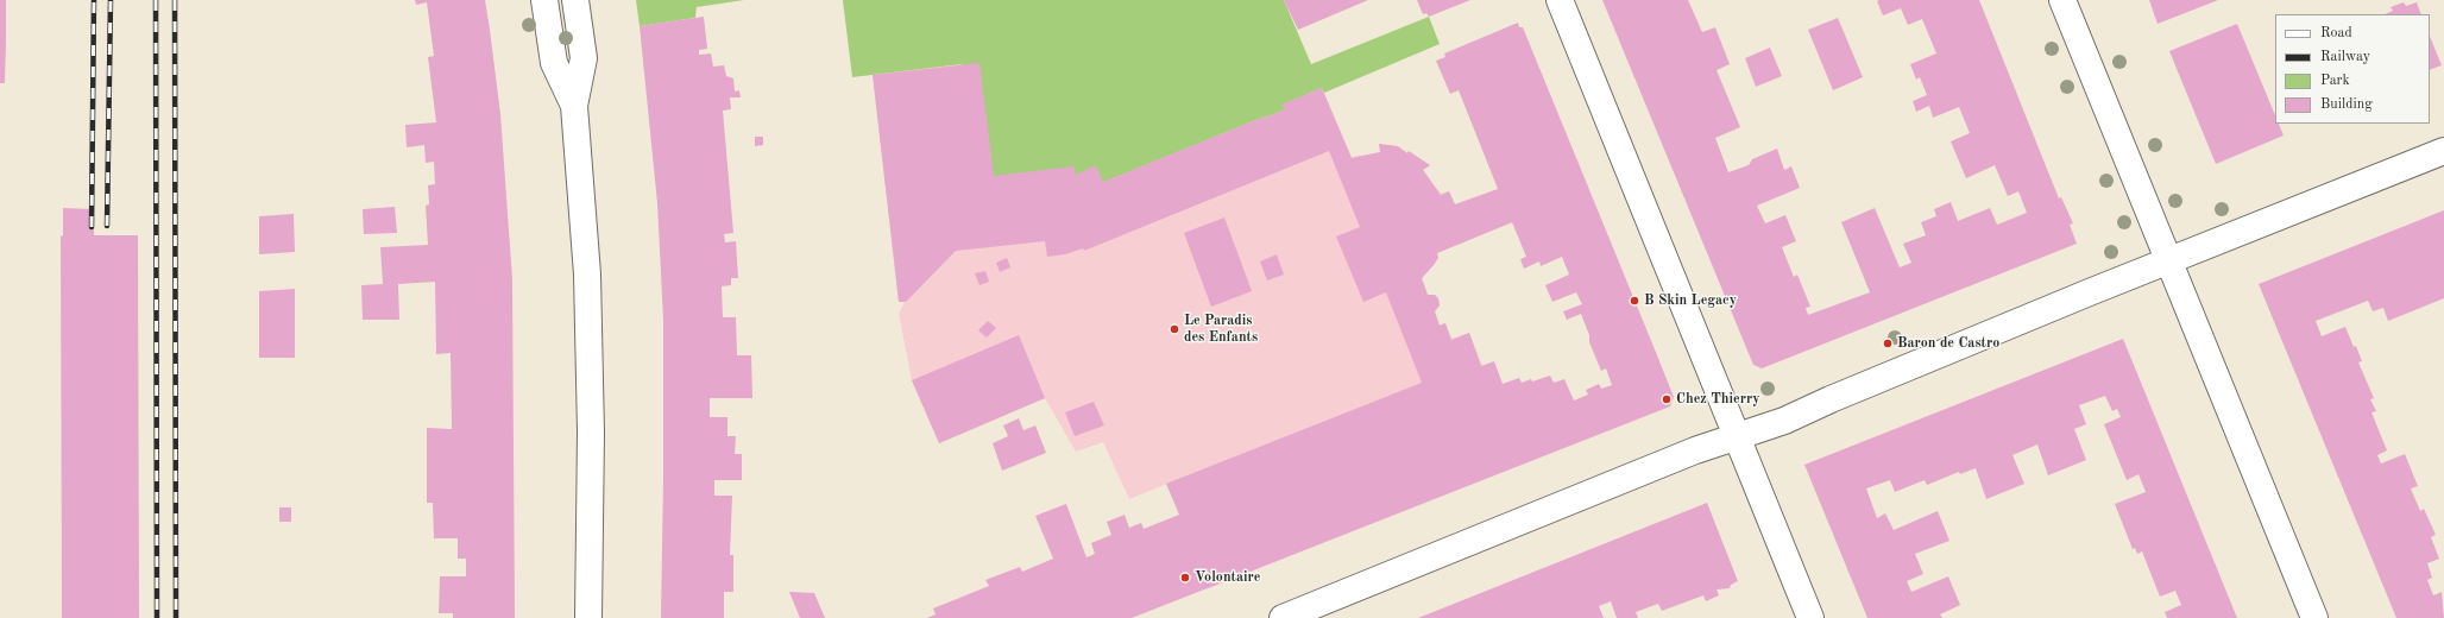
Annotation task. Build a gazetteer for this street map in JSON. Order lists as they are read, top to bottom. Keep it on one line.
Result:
{"places":["B Skin Legacy","Le Paradis des Enfants","Baron de Castro","Chez Thierry","Volontaire"],"legend":["Road","Railway","Park","Building"]}
